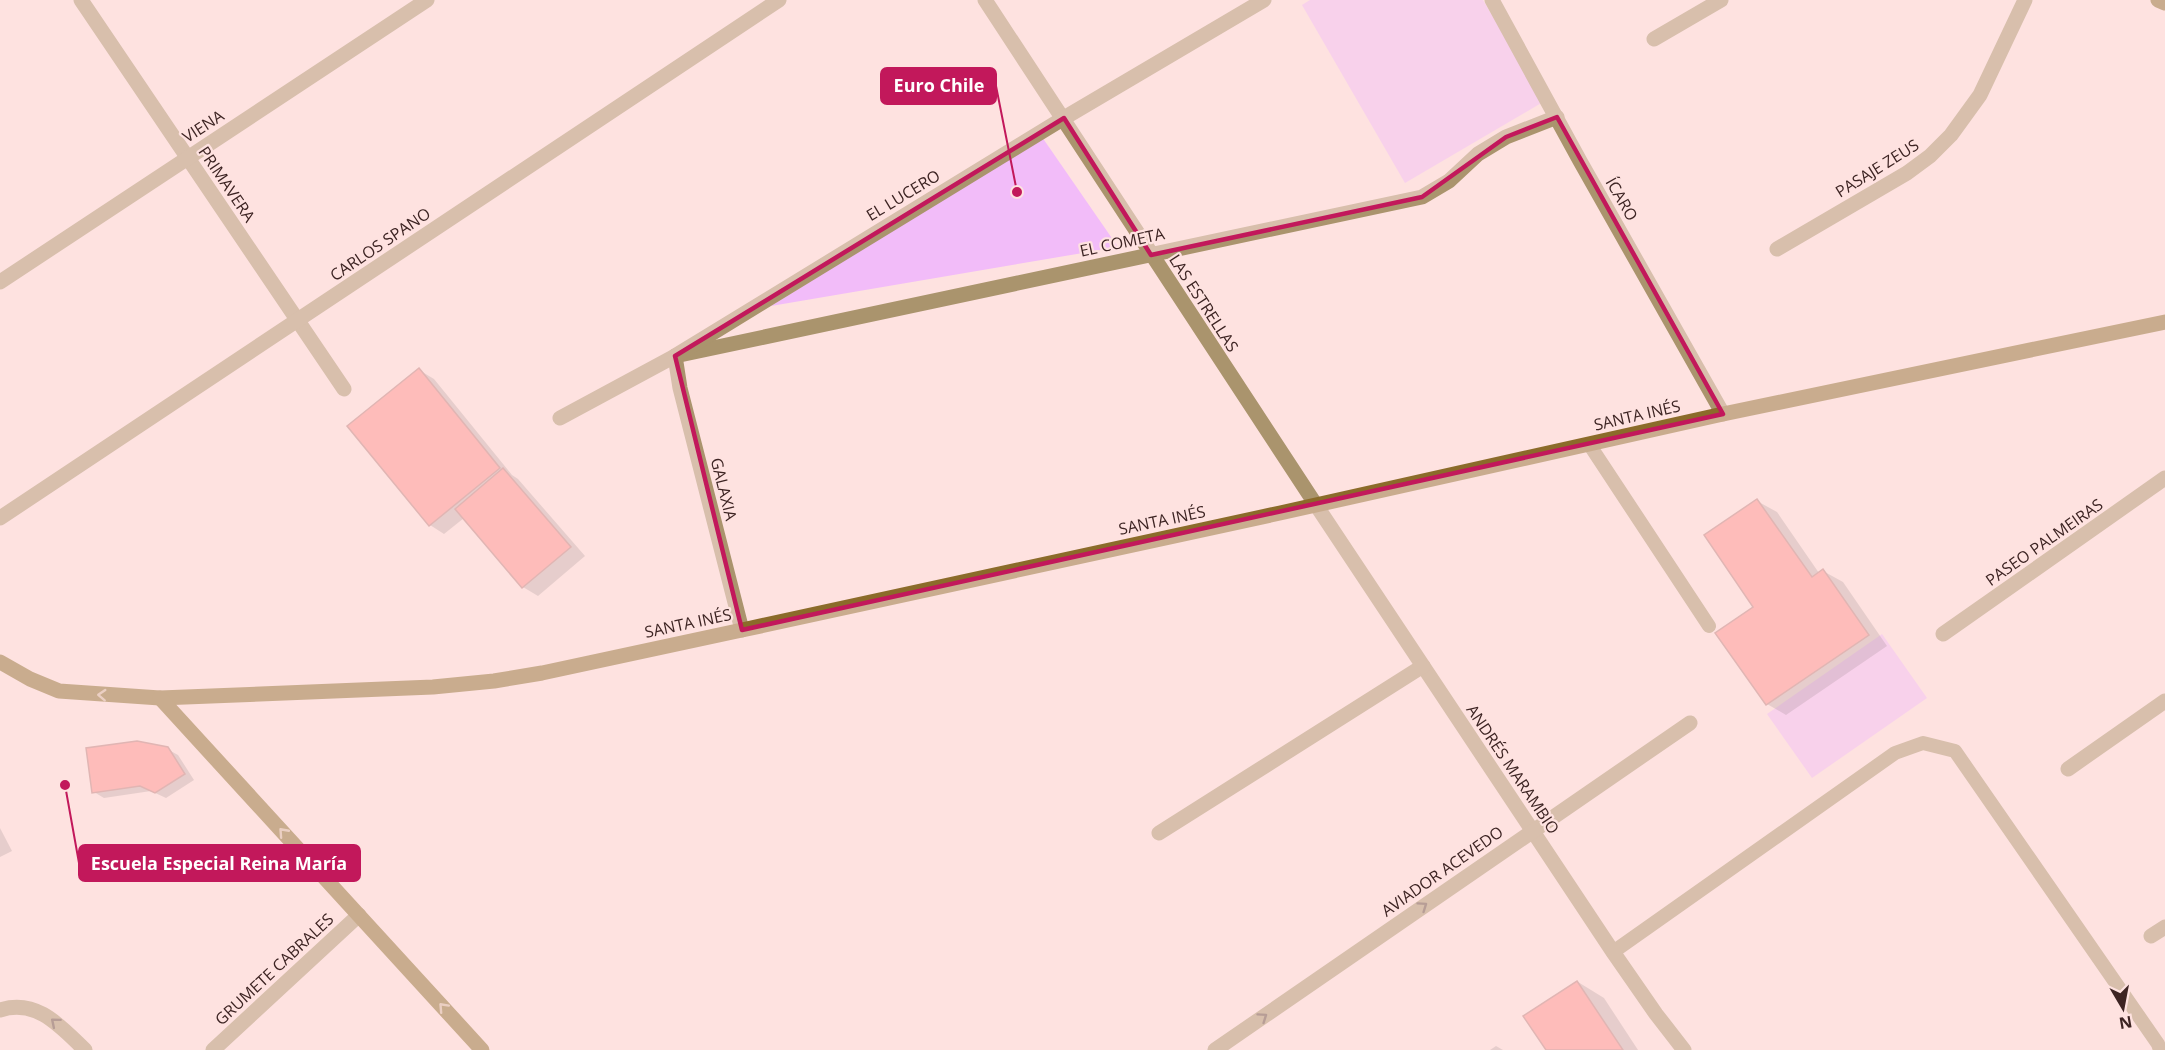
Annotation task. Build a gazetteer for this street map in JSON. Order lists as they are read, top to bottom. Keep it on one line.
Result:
{"streets":{"street":["VIENA","PASAJE ZEUS","PRIMAVERA","EL LUCERO","ÍCARO","EL COMETA","CARLOS SPANO","LAS ESTRELLAS","SANTA INÉS","GALAXIA","PASEO PALMEIRAS","ANDRÉS MARAMBIO","AVIADOR ACEVEDO","GRUMETE CABRALES"]},"crossings":[["VIENA","PRIMAVERA"],["PRIMAVERA","CARLOS SPANO"],["EL LUCERO","EL COMETA"],["EL LUCERO","LAS ESTRELLAS"],["EL LUCERO","GALAXIA"],["ÍCARO","EL COMETA"],["ÍCARO","SANTA INÉS"],["EL COMETA","LAS ESTRELLAS"],["EL COMETA","GALAXIA"],["LAS ESTRELLAS","SANTA INÉS"],["LAS ESTRELLAS","ANDRÉS MARAMBIO"],["SANTA INÉS","GALAXIA"],["SANTA INÉS","ANDRÉS MARAMBIO"],["ANDRÉS MARAMBIO","AVIADOR ACEVEDO"]],"one_way":["AVIADOR ACEVEDO"],"places":["Euro Chile","Escuela Especial Reina María"],"north":"bottom"}
